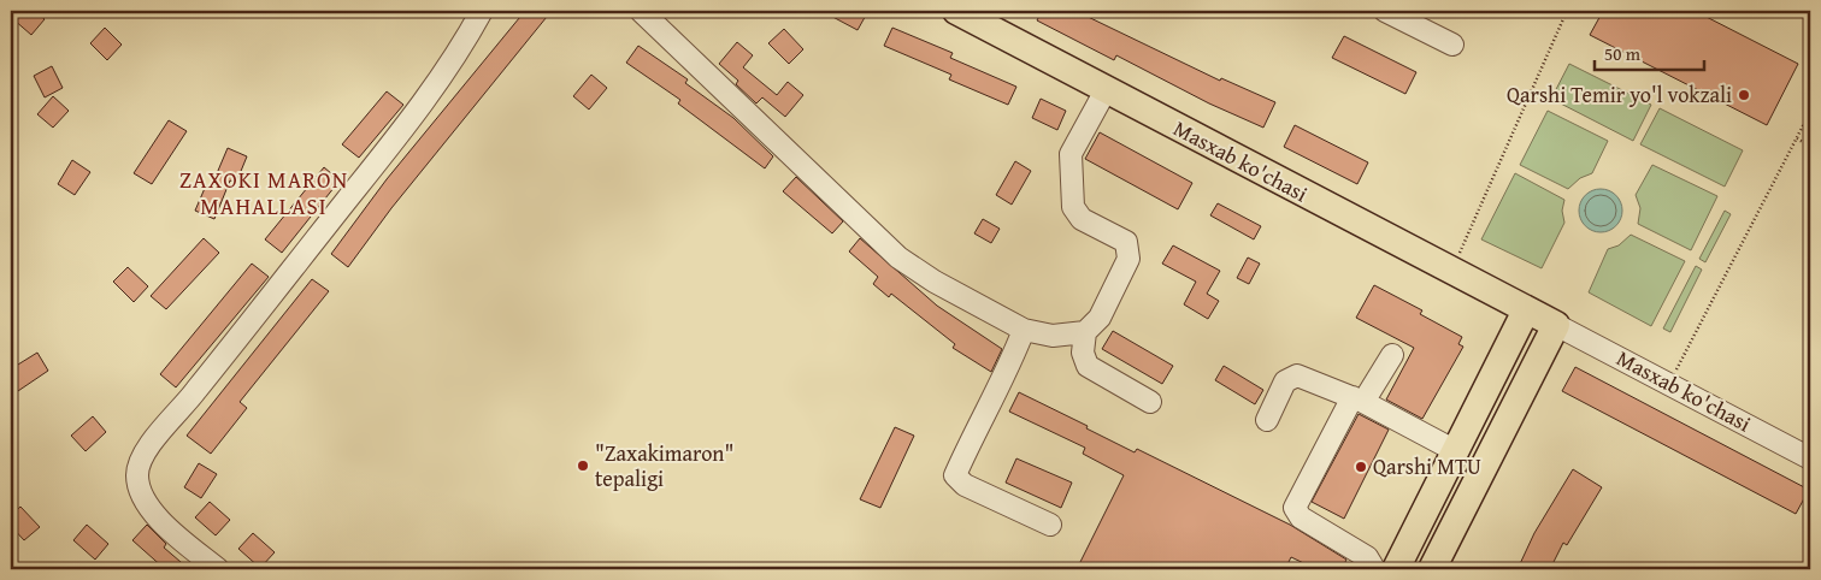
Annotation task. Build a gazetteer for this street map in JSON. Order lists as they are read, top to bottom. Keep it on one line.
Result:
{"streets":{"main road":["Masxab ko'chasi"]},"districts":["ZAXOKI MARON MAHALLASI"],"places":["Qarshi Temir yo'l vokzali","\"Zaxakimaron\" tepaligi","Qarshi MTU"],"scale_bar":"50 m"}
